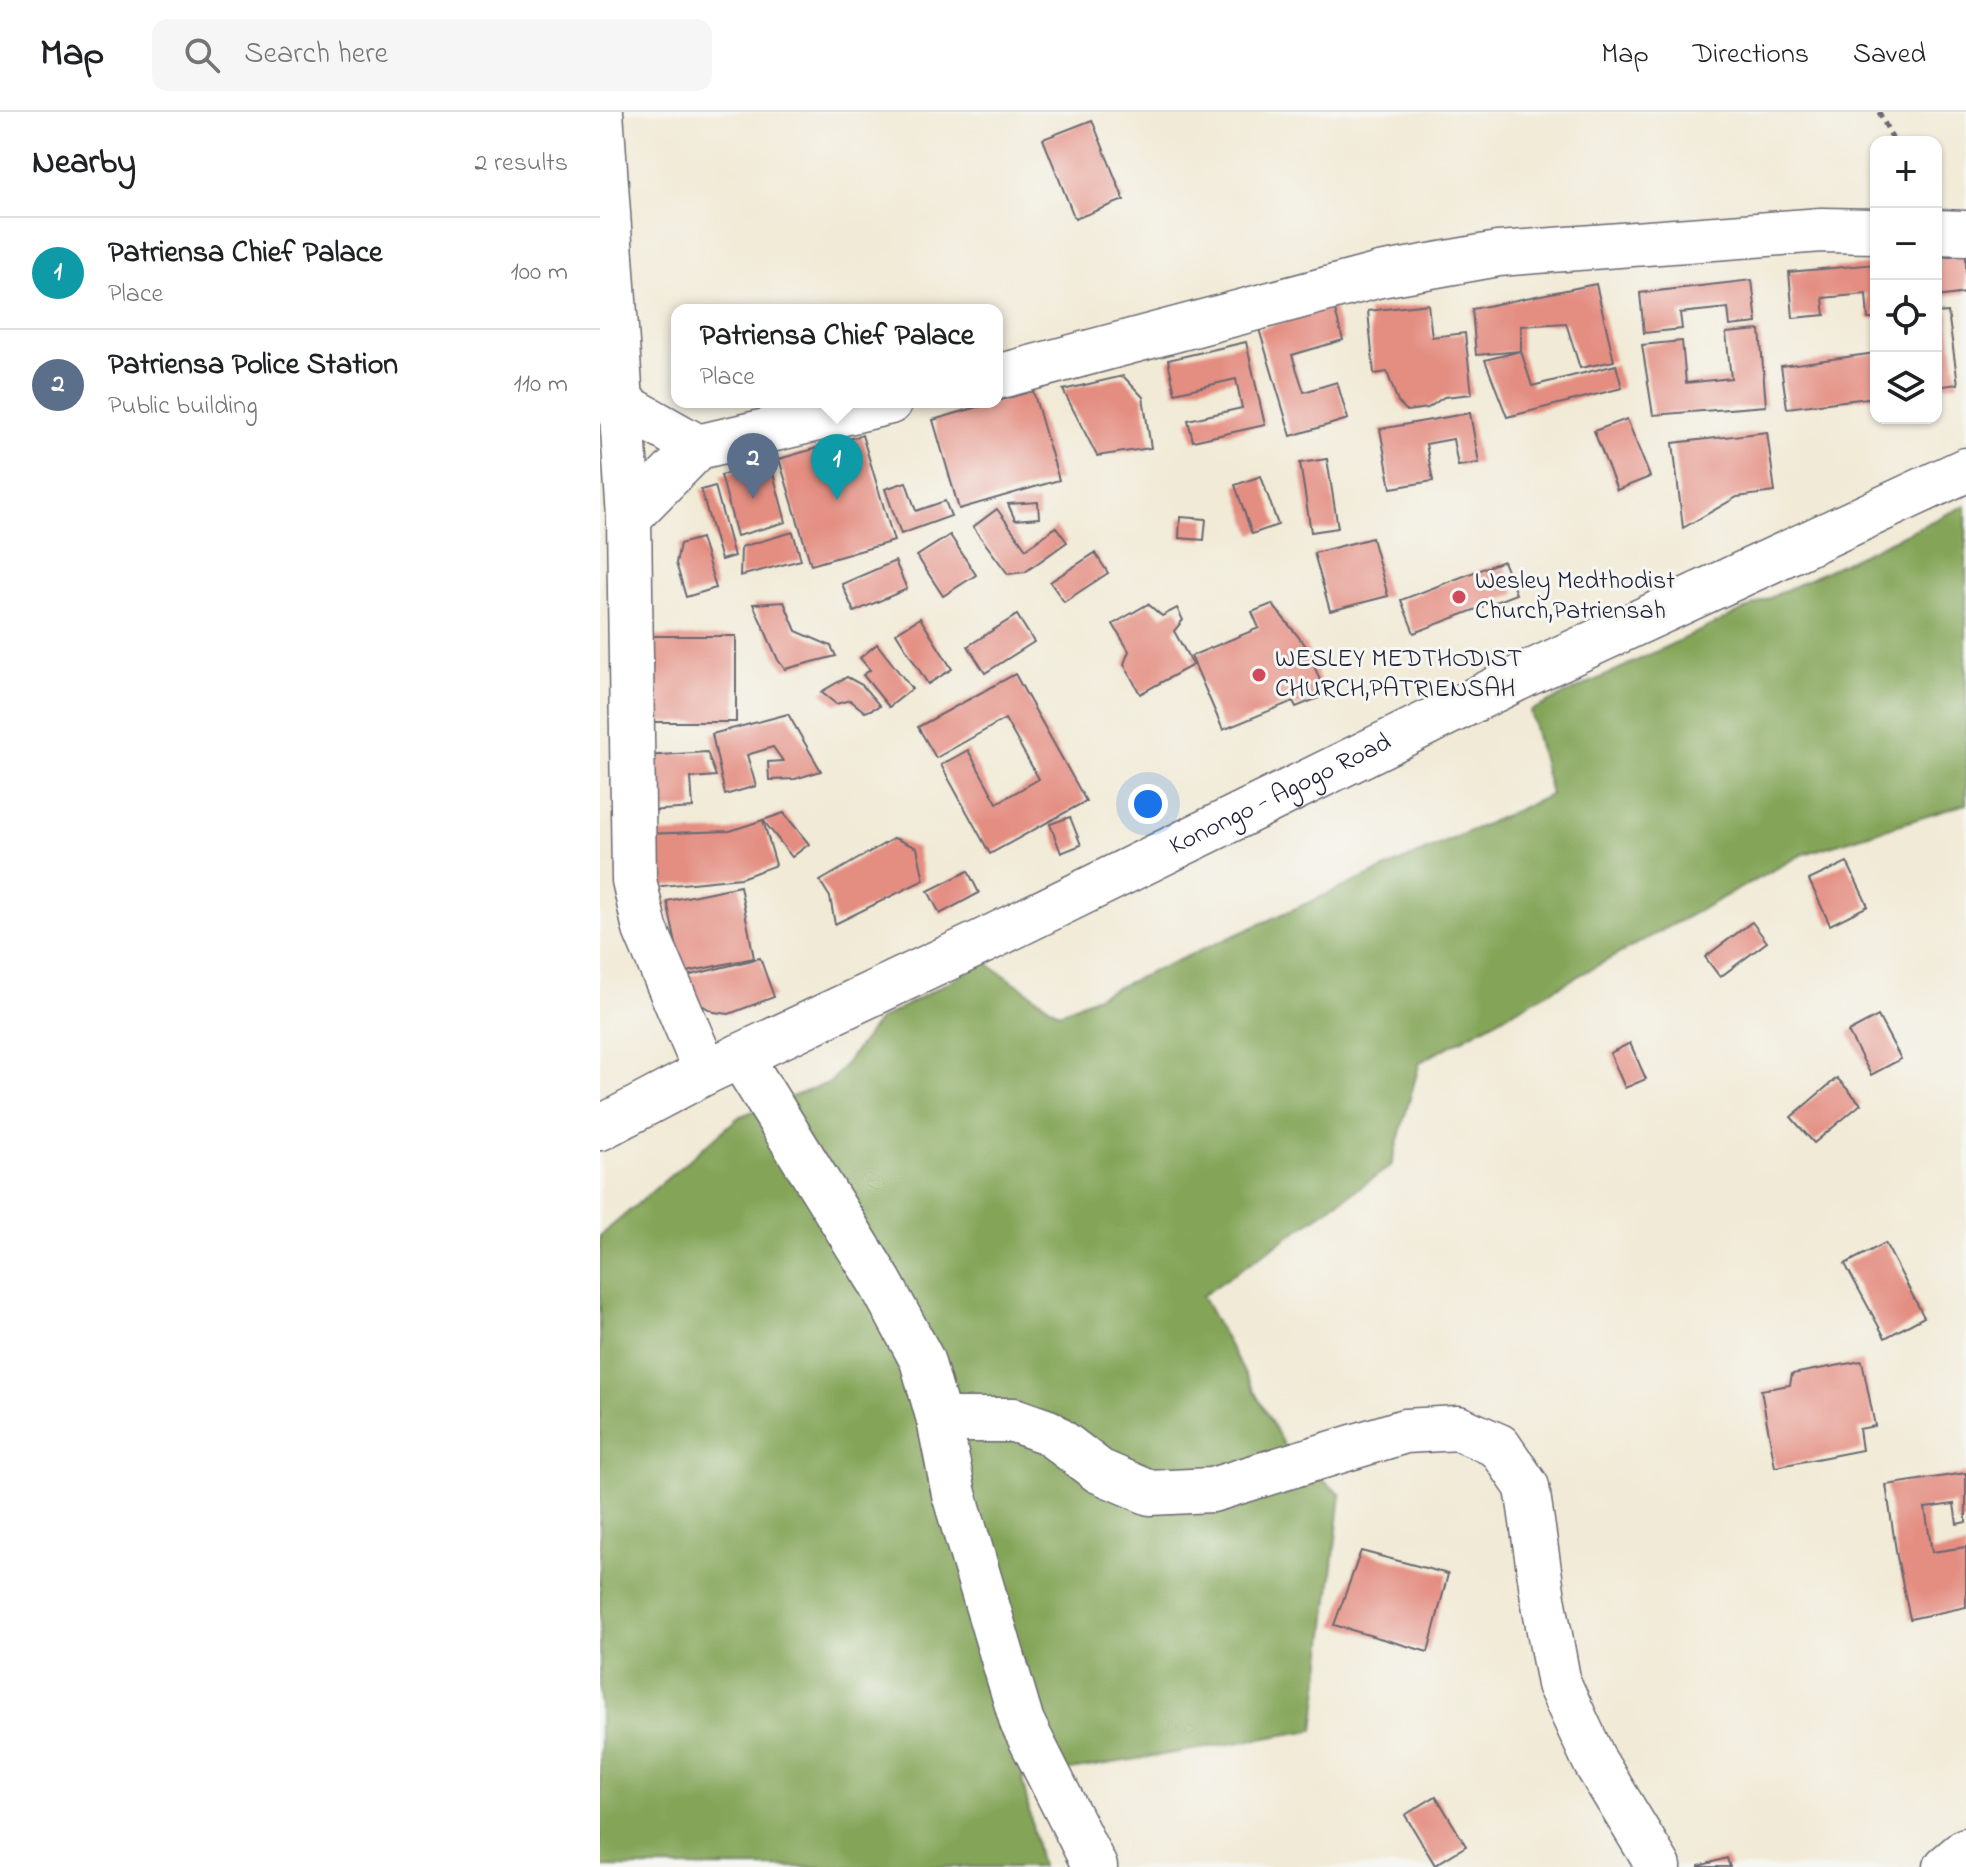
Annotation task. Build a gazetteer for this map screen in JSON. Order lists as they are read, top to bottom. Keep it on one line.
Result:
{"streets":{"street":["Konongo - Agogo Road"]},"places":["Wesley Medthodist Church,Patriensah","WESLEY MEDTHODIST CHURCH,PATRIENSAH"],"page":{"header":"Map","search":"Search here","nav":["Map","Directions","Saved"],"heading":["Nearby","2 results"],"map_buttons":["+","−"],"list":[{"mark":"1","name":"Patriensa Chief Palace","note":"Place","value":"100 m"},{"mark":"2","name":"Patriensa Police Station","note":"Public building","value":"110 m"}],"popup":["Patriensa Chief Palace","Place"],"pins":["2","1"]}}
